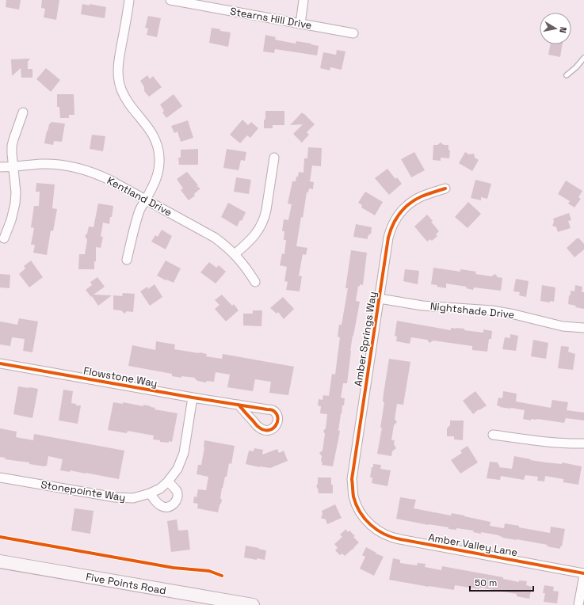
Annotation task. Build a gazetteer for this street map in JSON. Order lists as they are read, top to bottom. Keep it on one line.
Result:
{"streets":{"street":["Stearns Hill Drive","Kentland Drive","Nightshade Drive","Amber Springs Way","Flowstone Way","Stonepointe Way","Amber Valley Lane","Five Points Road"]},"crossings":[["Nightshade Drive","Amber Springs Way"],["Amber Springs Way","Amber Valley Lane"],["Flowstone Way","Stonepointe Way"]],"scale_bar":"50 m","north":"right"}
